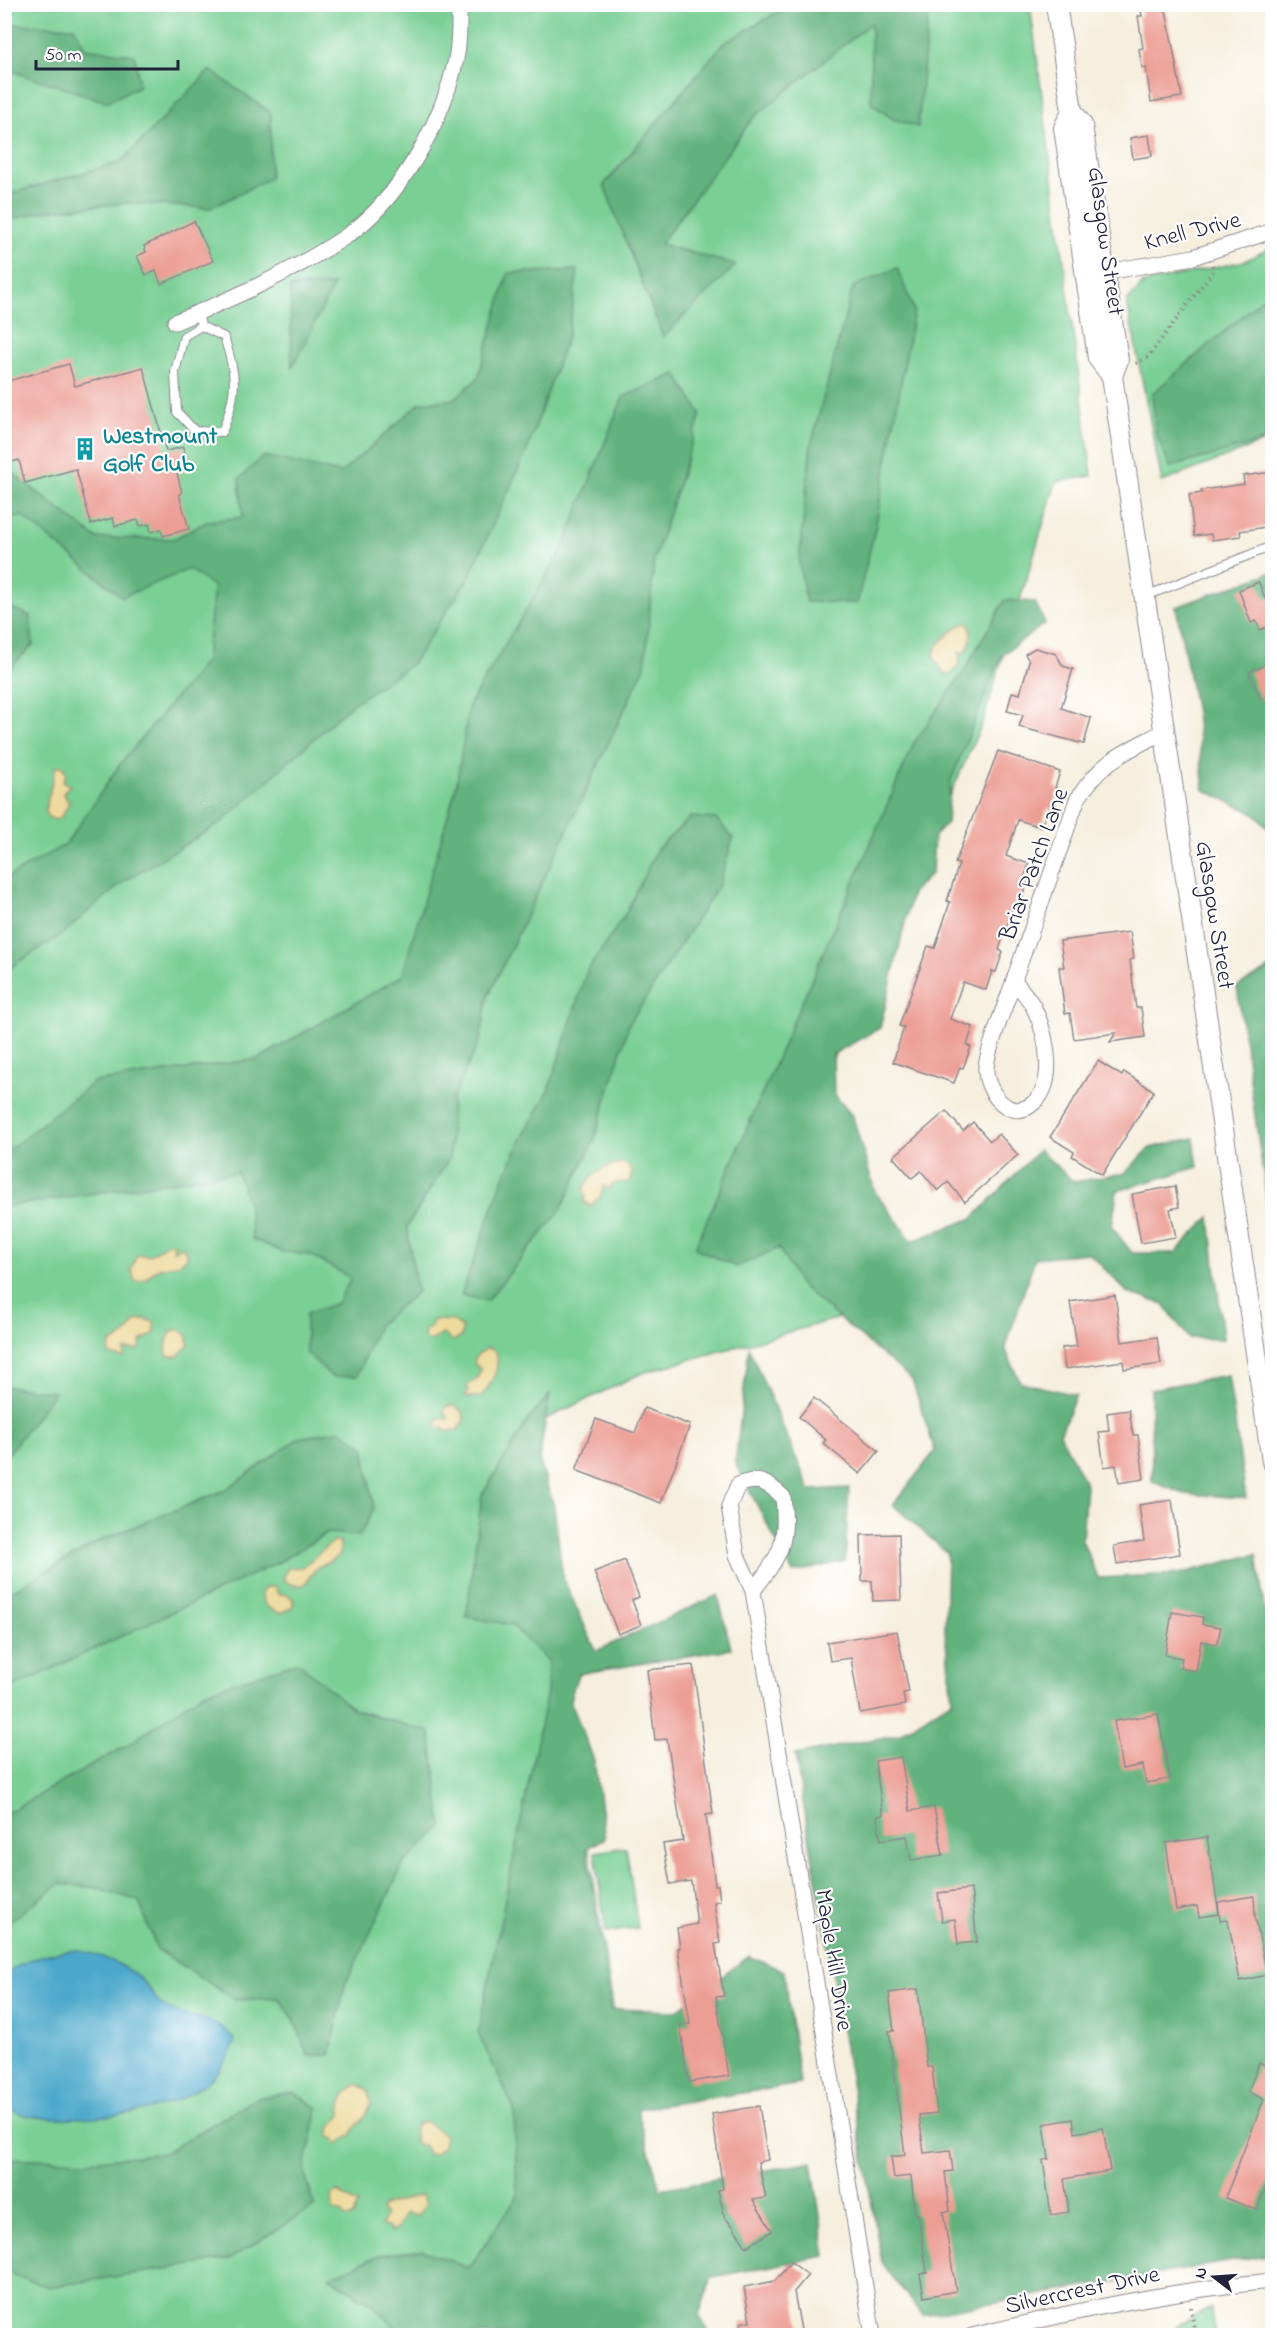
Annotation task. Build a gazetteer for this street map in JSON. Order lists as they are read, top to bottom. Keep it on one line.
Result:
{"streets":{"street":["Knell Drive","Glasgow Street","Briar Patch Lane","Maple Hill Drive","Silvercrest Drive"]},"crossings":[["Knell Drive","Glasgow Street"],["Glasgow Street","Briar Patch Lane"]],"places":{"building":["Westmount Golf Club"]},"scale_bar":"50 m","north":"left"}
